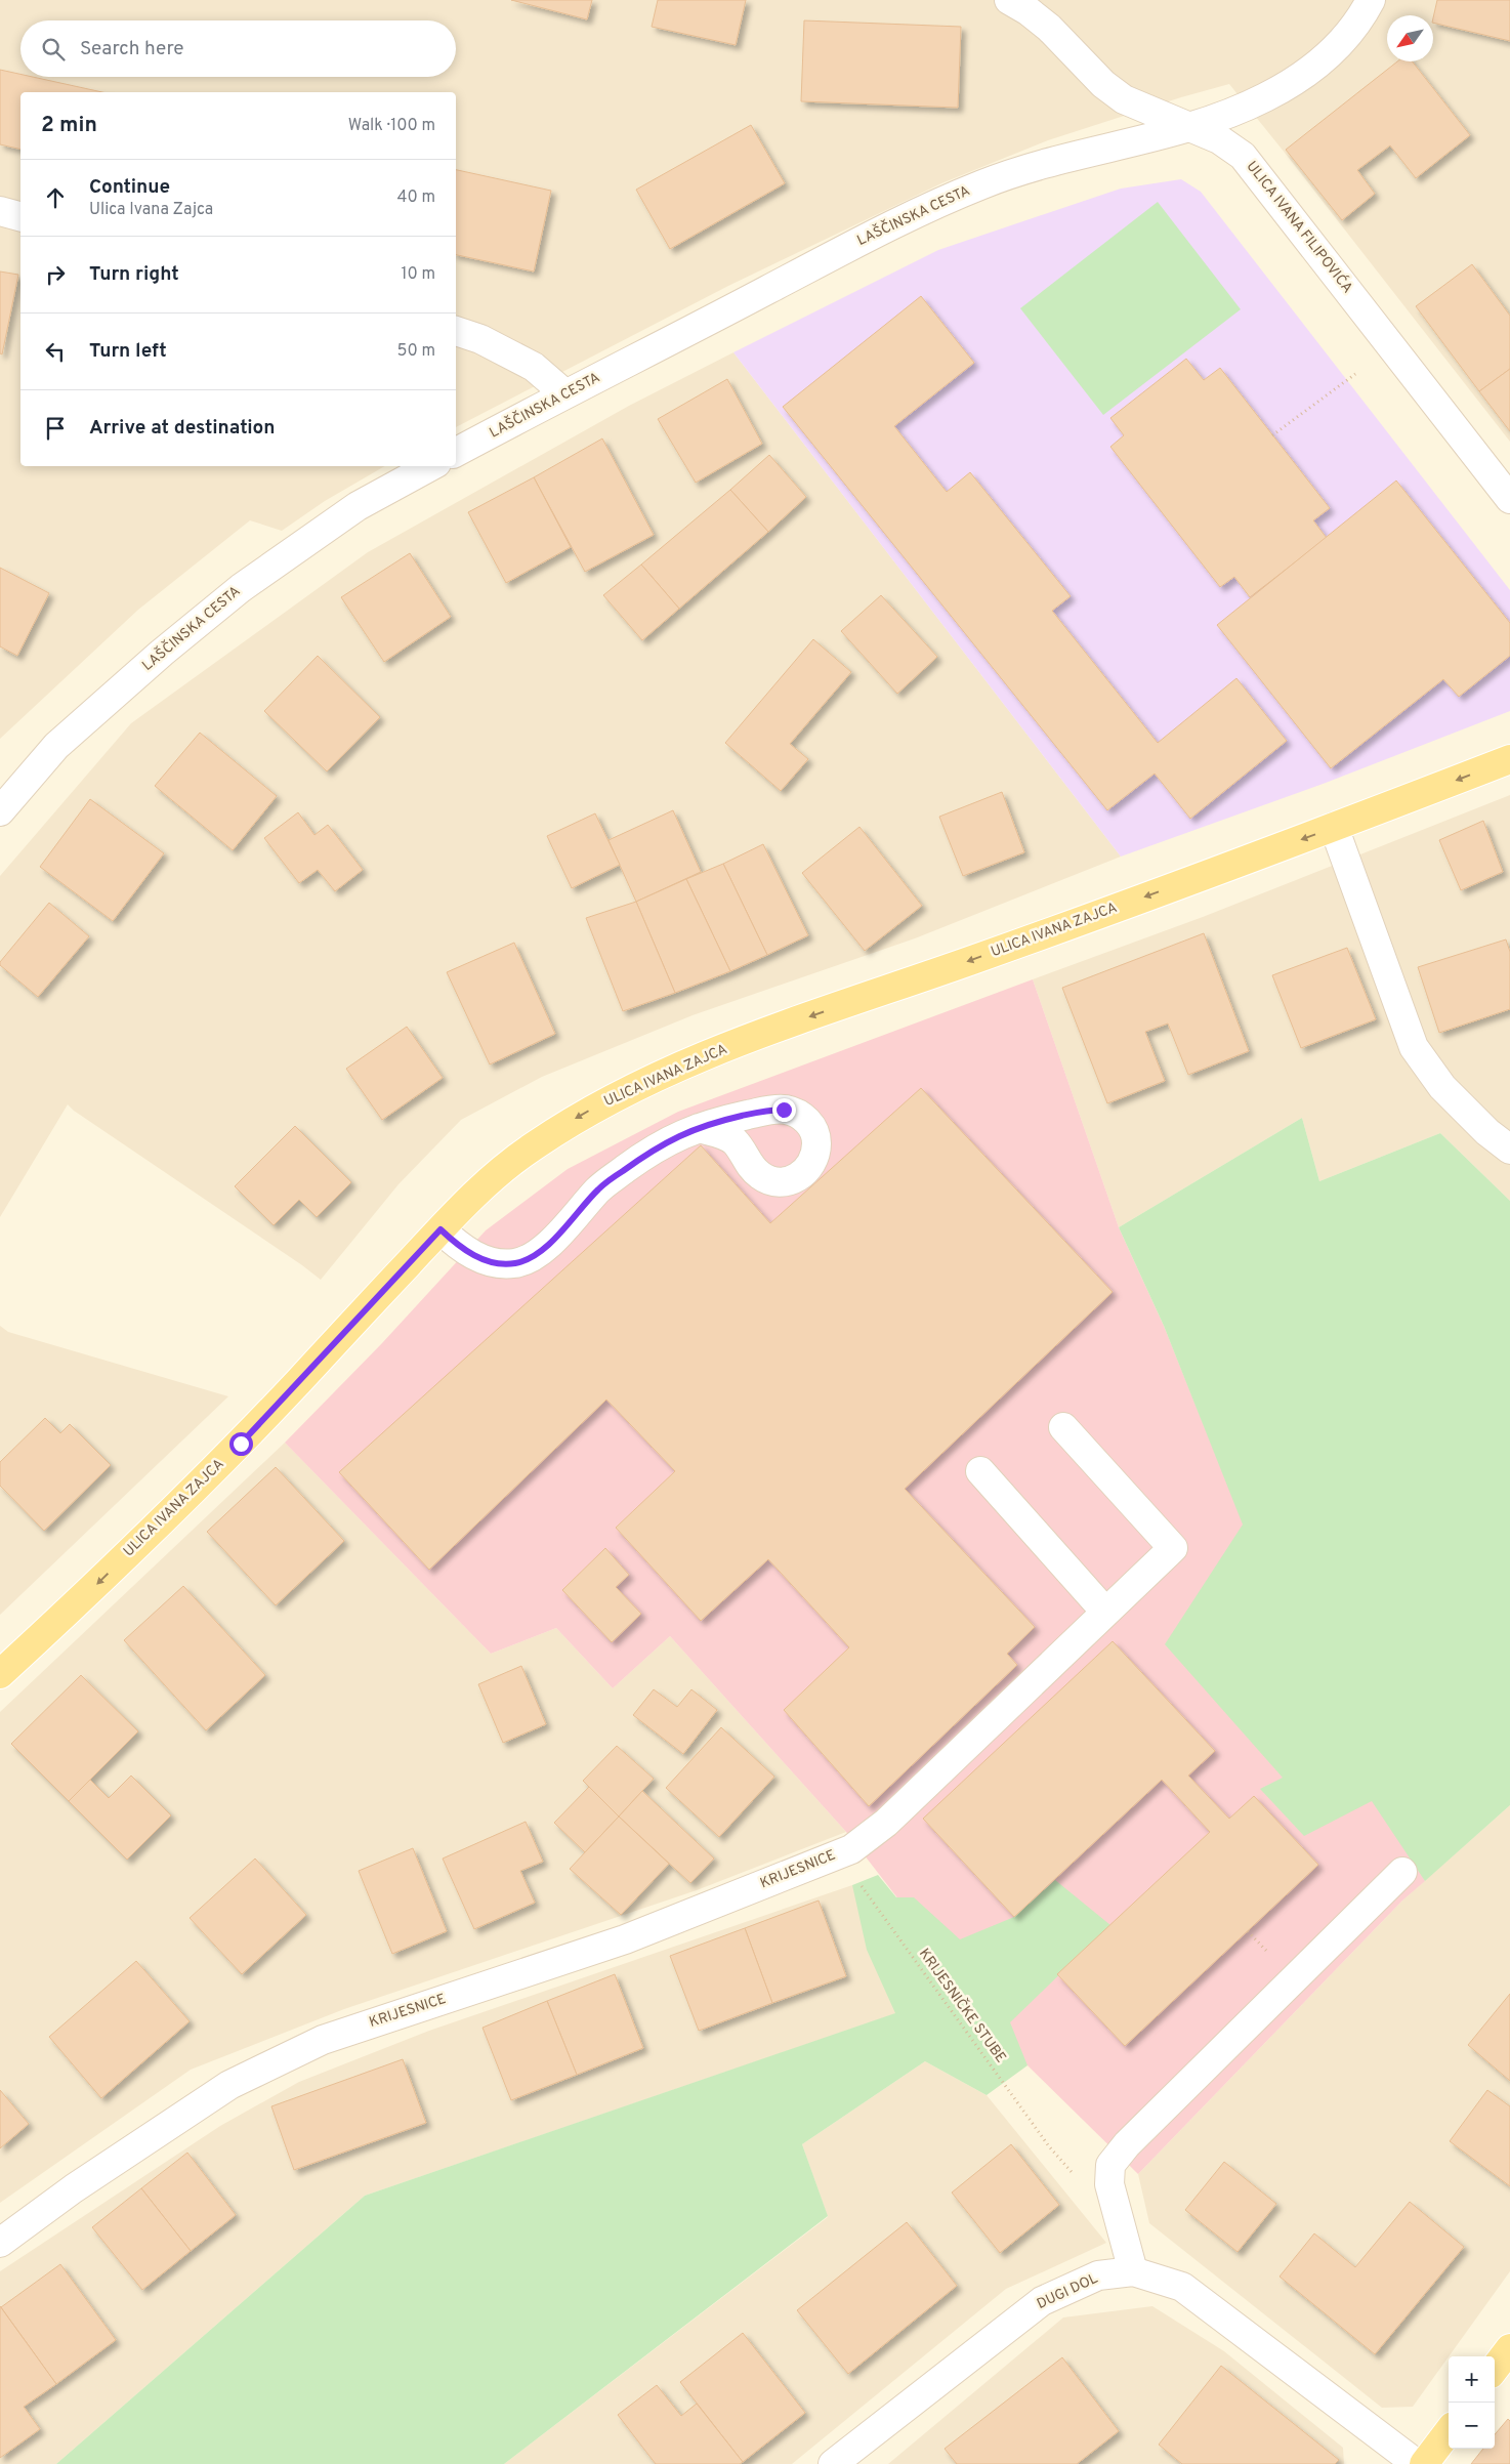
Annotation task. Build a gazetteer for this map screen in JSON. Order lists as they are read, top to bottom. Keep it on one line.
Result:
{"streets":{"main road":["ULICA IVANA ZAJCA"],"street":["LAŠČINSKA CESTA","ULICA IVANA FILIPOVIĆA","KRIJESNICE","DUGI DOL"],"path":["KRIJESNIČKE STUBE"]},"crossings":[["LAŠČINSKA CESTA","ULICA IVANA FILIPOVIĆA"]],"one_way":["ULICA IVANA ZAJCA"],"north":"bottom left","page":{"search":"Search here","heading":["2 min","Walk · 100 m"],"list":[["Continue","Ulica Ivana Zajca","40 m"],["Turn right","10 m"],["Turn left","50 m"],"Arrive at destination"],"map_buttons":["+","−"]}}
